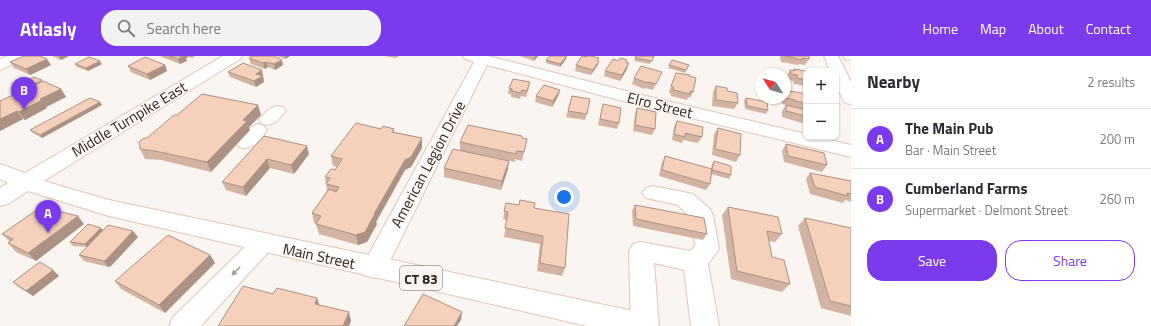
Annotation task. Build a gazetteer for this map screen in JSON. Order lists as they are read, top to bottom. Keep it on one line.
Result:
{"streets":{"main road":["Middle Turnpike East","Main Street","CT 83"],"street":["Elro Street","American Legion Drive"]},"crossings":[["Elro Street","American Legion Drive"],["Middle Turnpike East","Main Street"],["American Legion Drive","Main Street"]],"north":"top left","page":{"header":"Atlasly","search":"Search here","nav":["Home","Map","About","Contact"],"heading":["Nearby","2 results"],"map_buttons":["+","−"],"pins":["B","A"],"list":[{"mark":"A","name":"The Main Pub","note":"Bar · Main Street","value":"200 m"},{"mark":"B","name":"Cumberland Farms","note":"Supermarket · Delmont Street","value":"260 m"}],"buttons":["Save","Share"]}}
